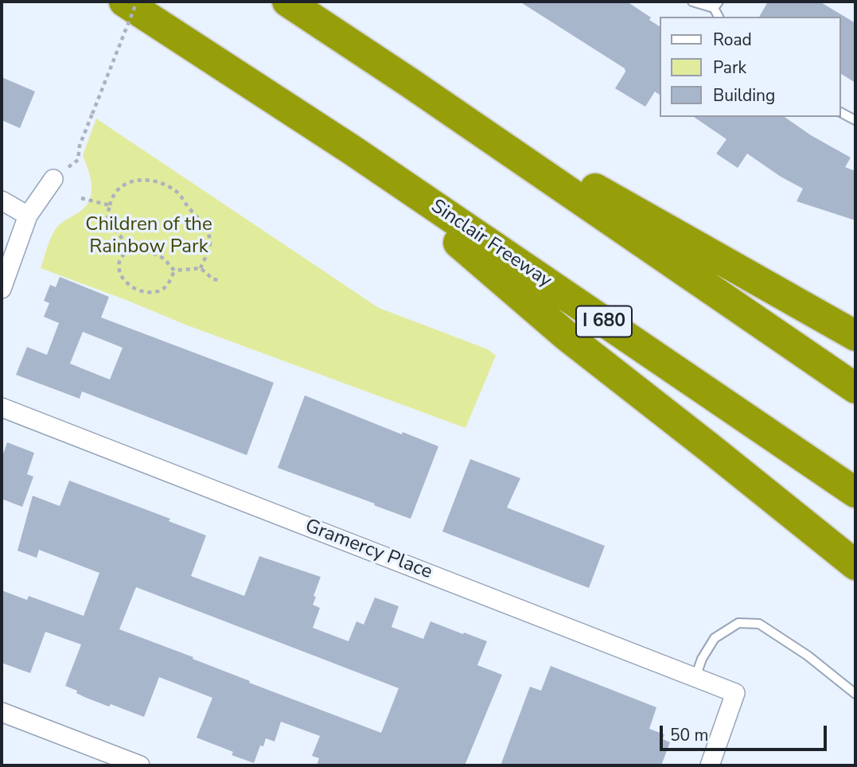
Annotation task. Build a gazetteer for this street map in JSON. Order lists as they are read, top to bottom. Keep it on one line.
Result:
{"streets":{"highway":["Sinclair Freeway","I 680"],"street":["Gramercy Place"]},"parks":["Children of the Rainbow Park"],"legend":["Road","Park","Building"],"scale_bar":"50 m"}
